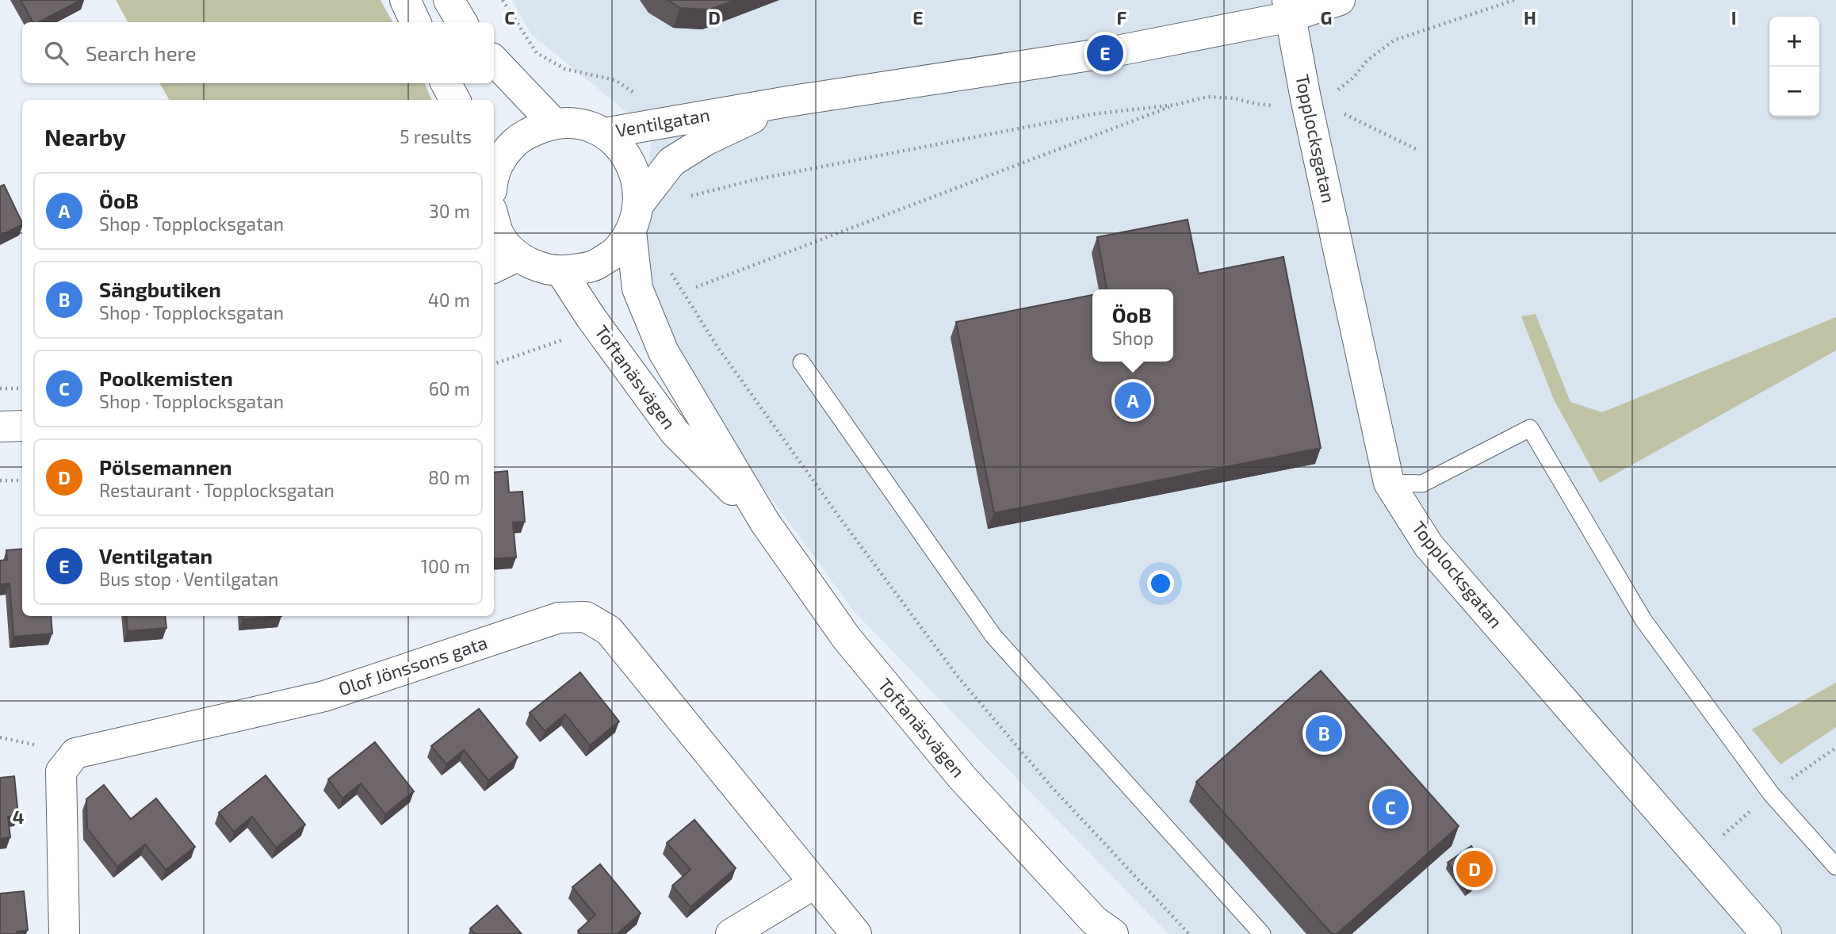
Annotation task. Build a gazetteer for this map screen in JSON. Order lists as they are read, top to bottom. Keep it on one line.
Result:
{"streets":{"street":["Ventilgatan","Topplocksgatan","Toftanäsvägen","Olof Jönssons gata"]},"crossings":[["Ventilgatan","Topplocksgatan"],["Ventilgatan","Toftanäsvägen"]],"page":{"map_buttons":["+","−"],"search":"Search here","pins":["E","A","B","C","D"],"heading":["Nearby","5 results"],"list":[{"mark":"A","name":"ÖoB","note":"Shop · Topplocksgatan","value":"30 m"},{"mark":"B","name":"Sängbutiken","note":"Shop · Topplocksgatan","value":"40 m"},{"mark":"C","name":"Poolkemisten","note":"Shop · Topplocksgatan","value":"60 m"},{"mark":"D","name":"Pölsemannen","note":"Restaurant · Topplocksgatan","value":"80 m"},{"mark":"E","name":"Ventilgatan","note":"Bus stop · Ventilgatan","value":"100 m"}],"popup":["ÖoB","Shop"]},"grid":{"columns":["C","D","E","F","G","H","I"],"rows":["4"]}}
